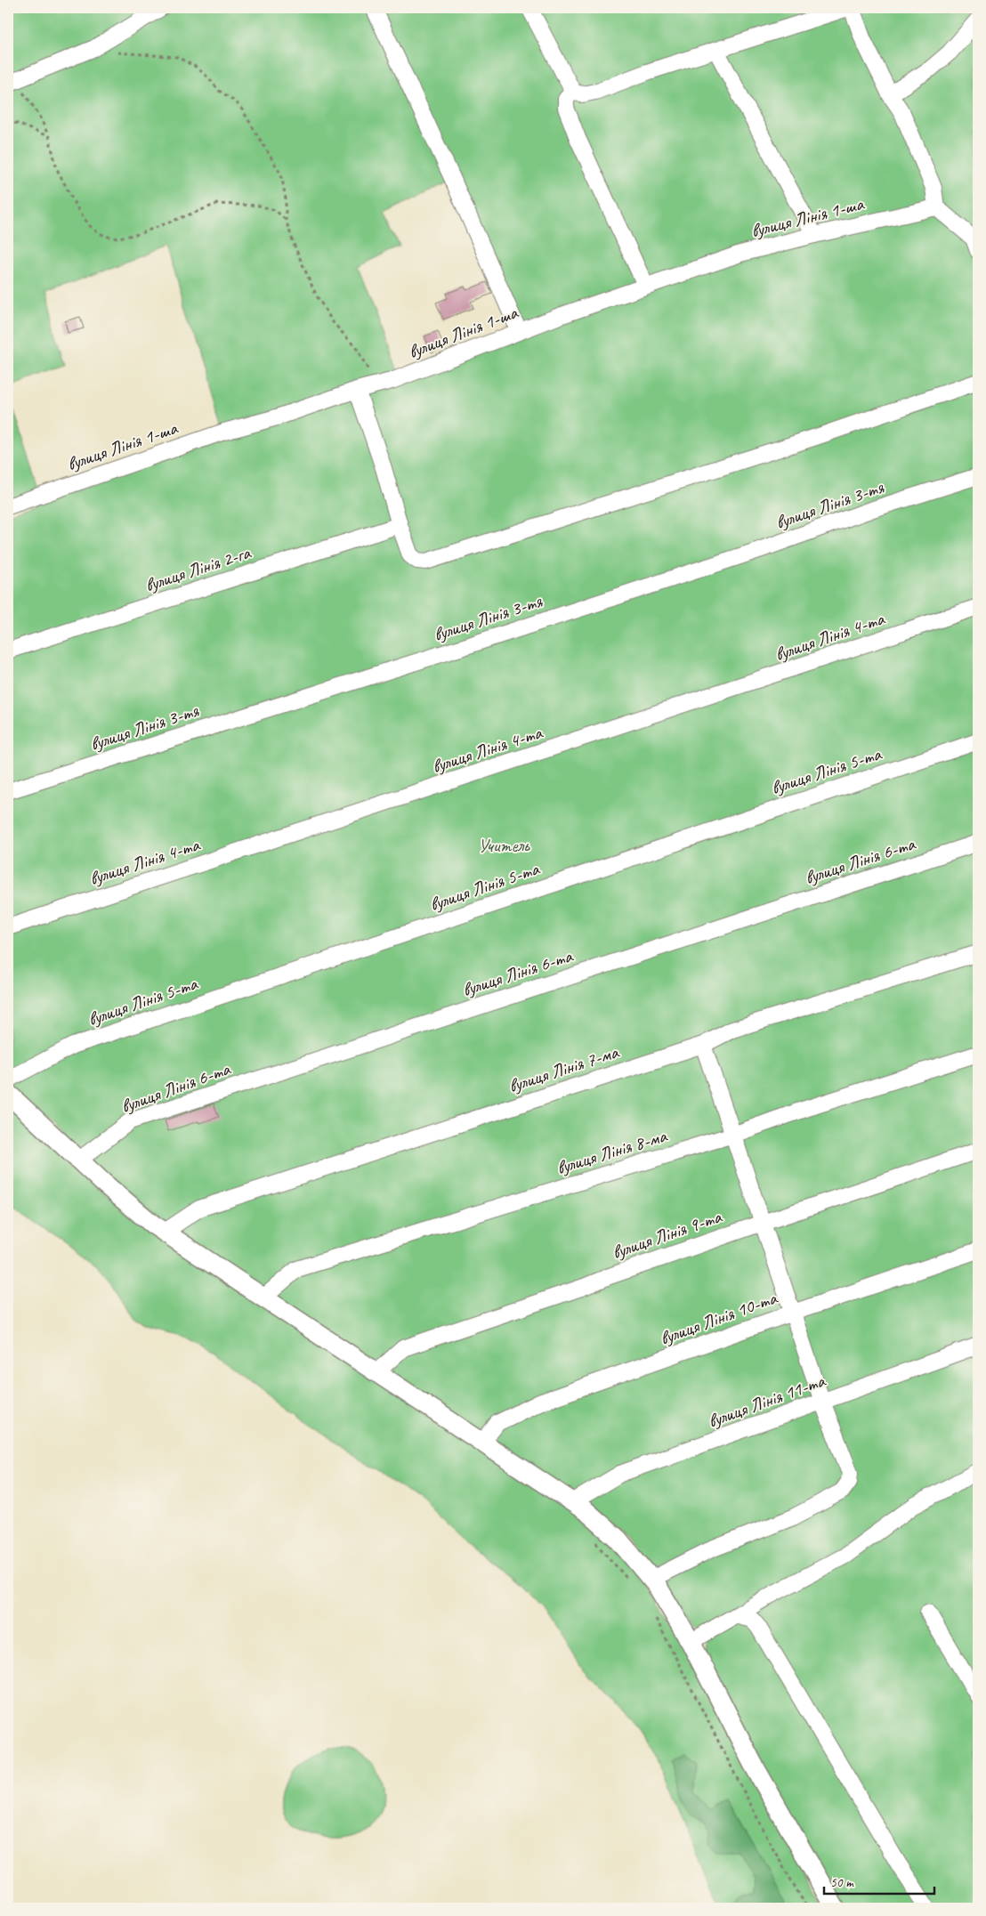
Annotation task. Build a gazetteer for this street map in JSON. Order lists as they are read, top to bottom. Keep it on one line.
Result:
{"streets":{"lane":["вулиця Лінія 1-ша","вулиця Лінія 3-тя","вулиця Лінія 2-га","вулиця Лінія 4-та","вулиця Лінія 5-та","вулиця Лінія 6-та","вулиця Лінія 7-ма","вулиця Лінія 8-ма","вулиця Лінія 9-та","вулиця Лінія 10-та","вулиця Лінія 11-та"]},"parks":["Учитель"],"scale_bar":"50 m"}
